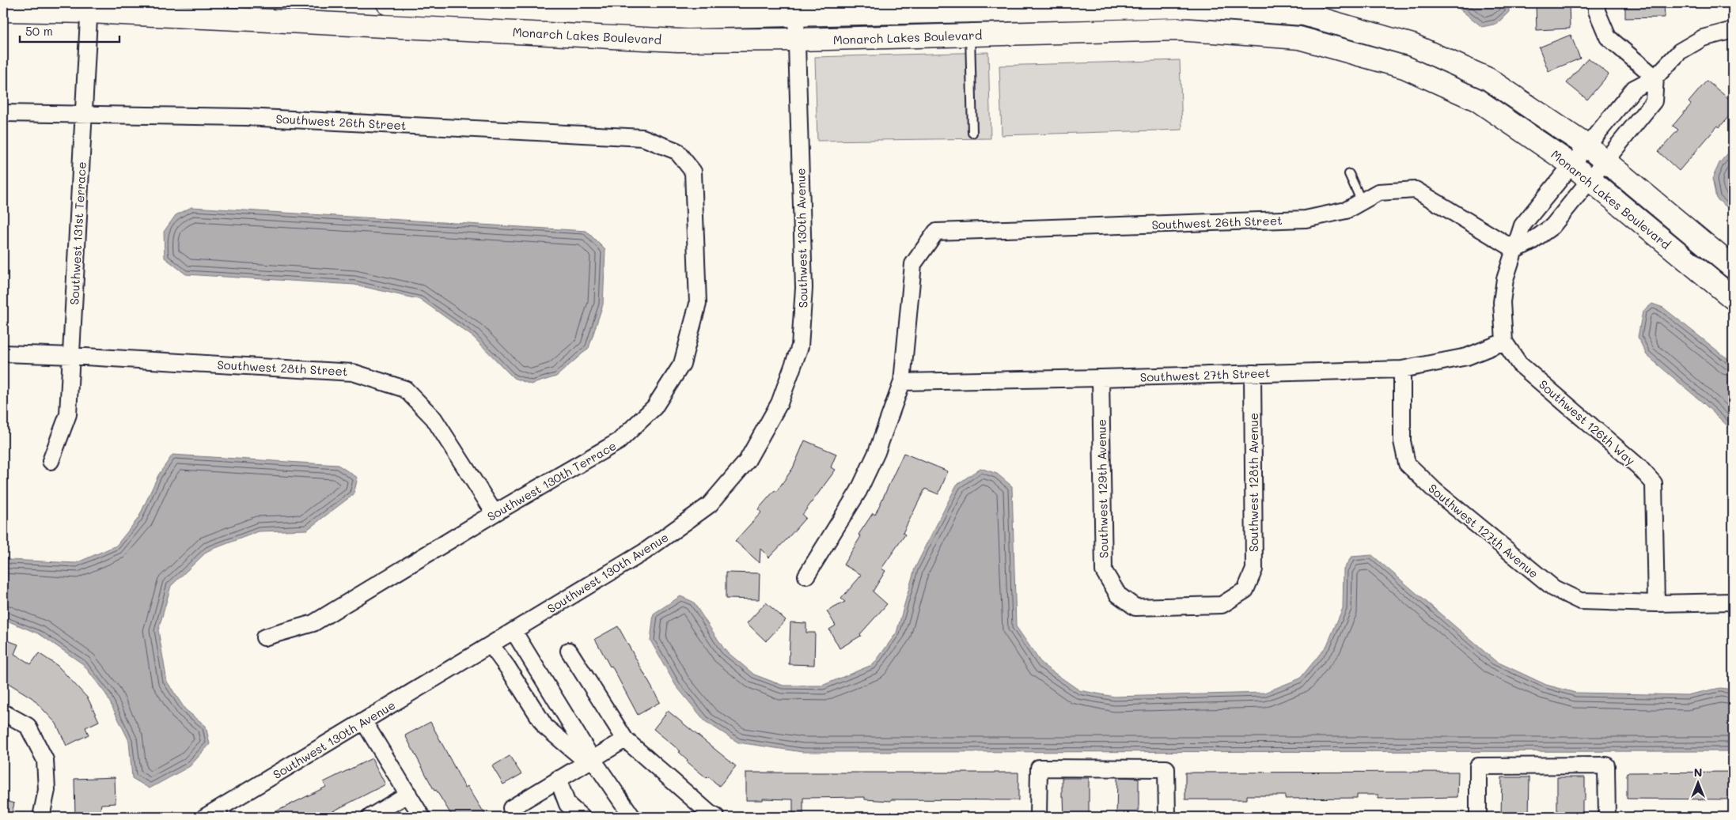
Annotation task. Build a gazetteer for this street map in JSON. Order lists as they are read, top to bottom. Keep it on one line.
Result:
{"streets":{"street":["Monarch Lakes Boulevard","Southwest 26th Street","Southwest 131st Terrace","Southwest 130th Avenue","Southwest 28th Street","Southwest 27th Street","Southwest 126th Way","Southwest 130th Terrace","Southwest 128th Avenue","Southwest 129th Avenue","Southwest 127th Avenue"]},"crossings":[["Monarch Lakes Boulevard","Southwest 131st Terrace"],["Monarch Lakes Boulevard","Southwest 130th Avenue"],["Southwest 26th Street","Southwest 131st Terrace"],["Southwest 26th Street","Southwest 27th Street"],["Southwest 26th Street","Southwest 130th Terrace"],["Southwest 131st Terrace","Southwest 28th Street"],["Southwest 28th Street","Southwest 130th Terrace"],["Southwest 27th Street","Southwest 126th Way"],["Southwest 27th Street","Southwest 128th Avenue"],["Southwest 27th Street","Southwest 129th Avenue"],["Southwest 27th Street","Southwest 127th Avenue"],["Southwest 126th Way","Southwest 127th Avenue"],["Southwest 128th Avenue","Southwest 129th Avenue"]],"scale_bar":"50 m","north":"top"}
